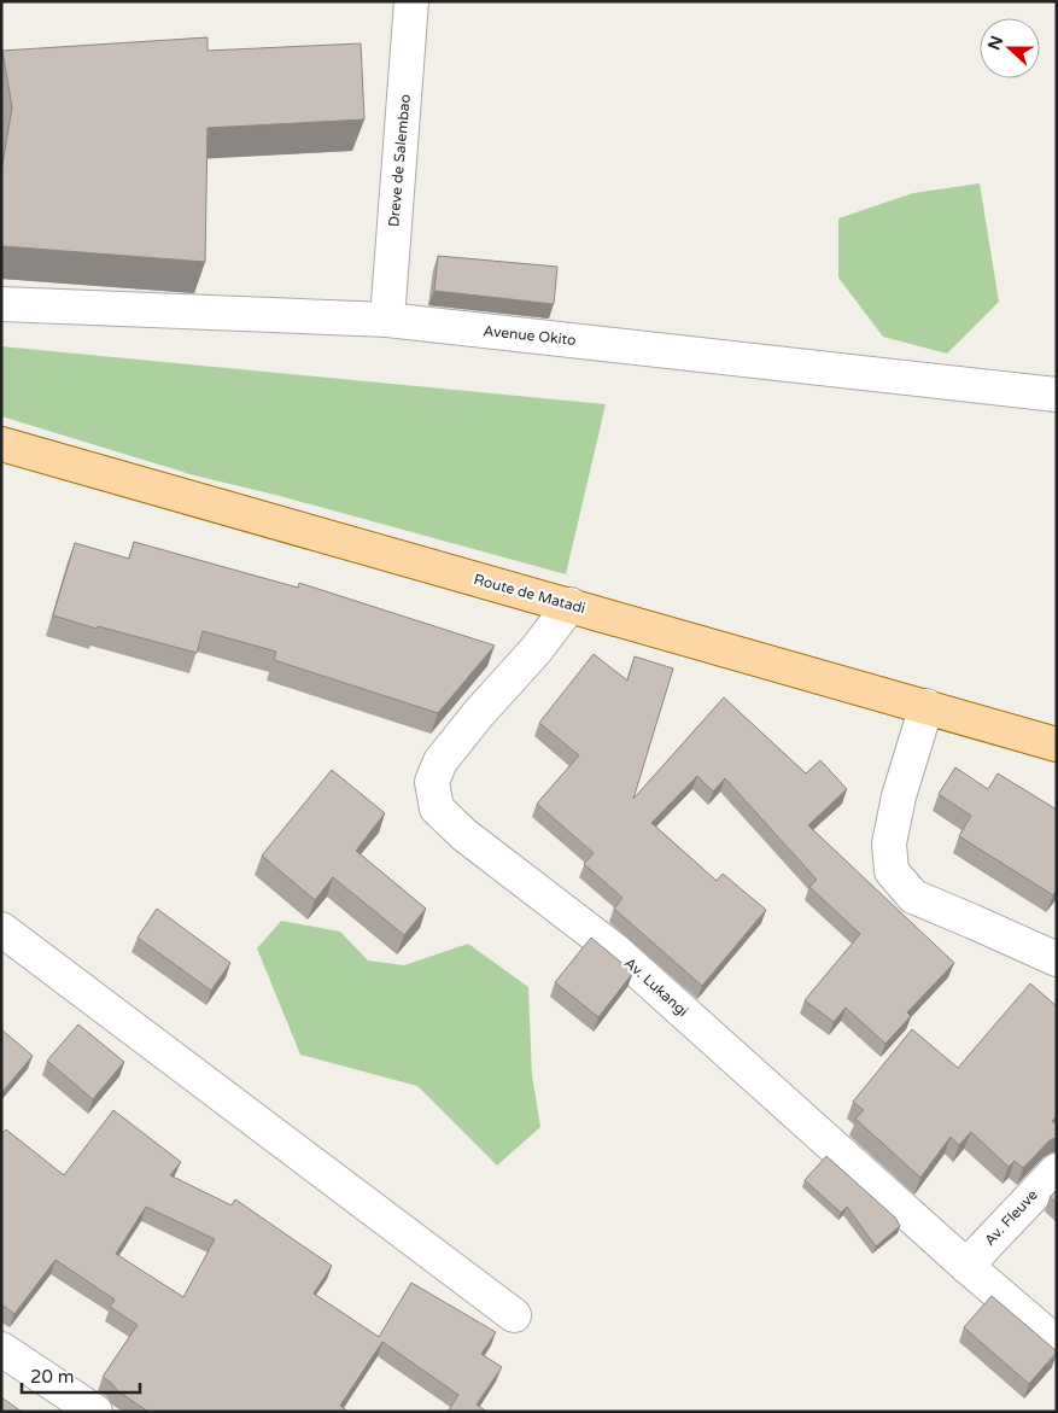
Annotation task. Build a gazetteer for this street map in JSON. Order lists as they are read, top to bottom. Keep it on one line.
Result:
{"streets":{"main road":["Route de Matadi"],"street":["Dreve de Salembao","Avenue Okito","Av. Lukangi","Av. Fleuve"]},"crossings":[["Dreve de Salembao","Avenue Okito"],["Route de Matadi","Av. Lukangi"],["Av. Lukangi","Av. Fleuve"]],"scale_bar":"20 m","north":"left"}
